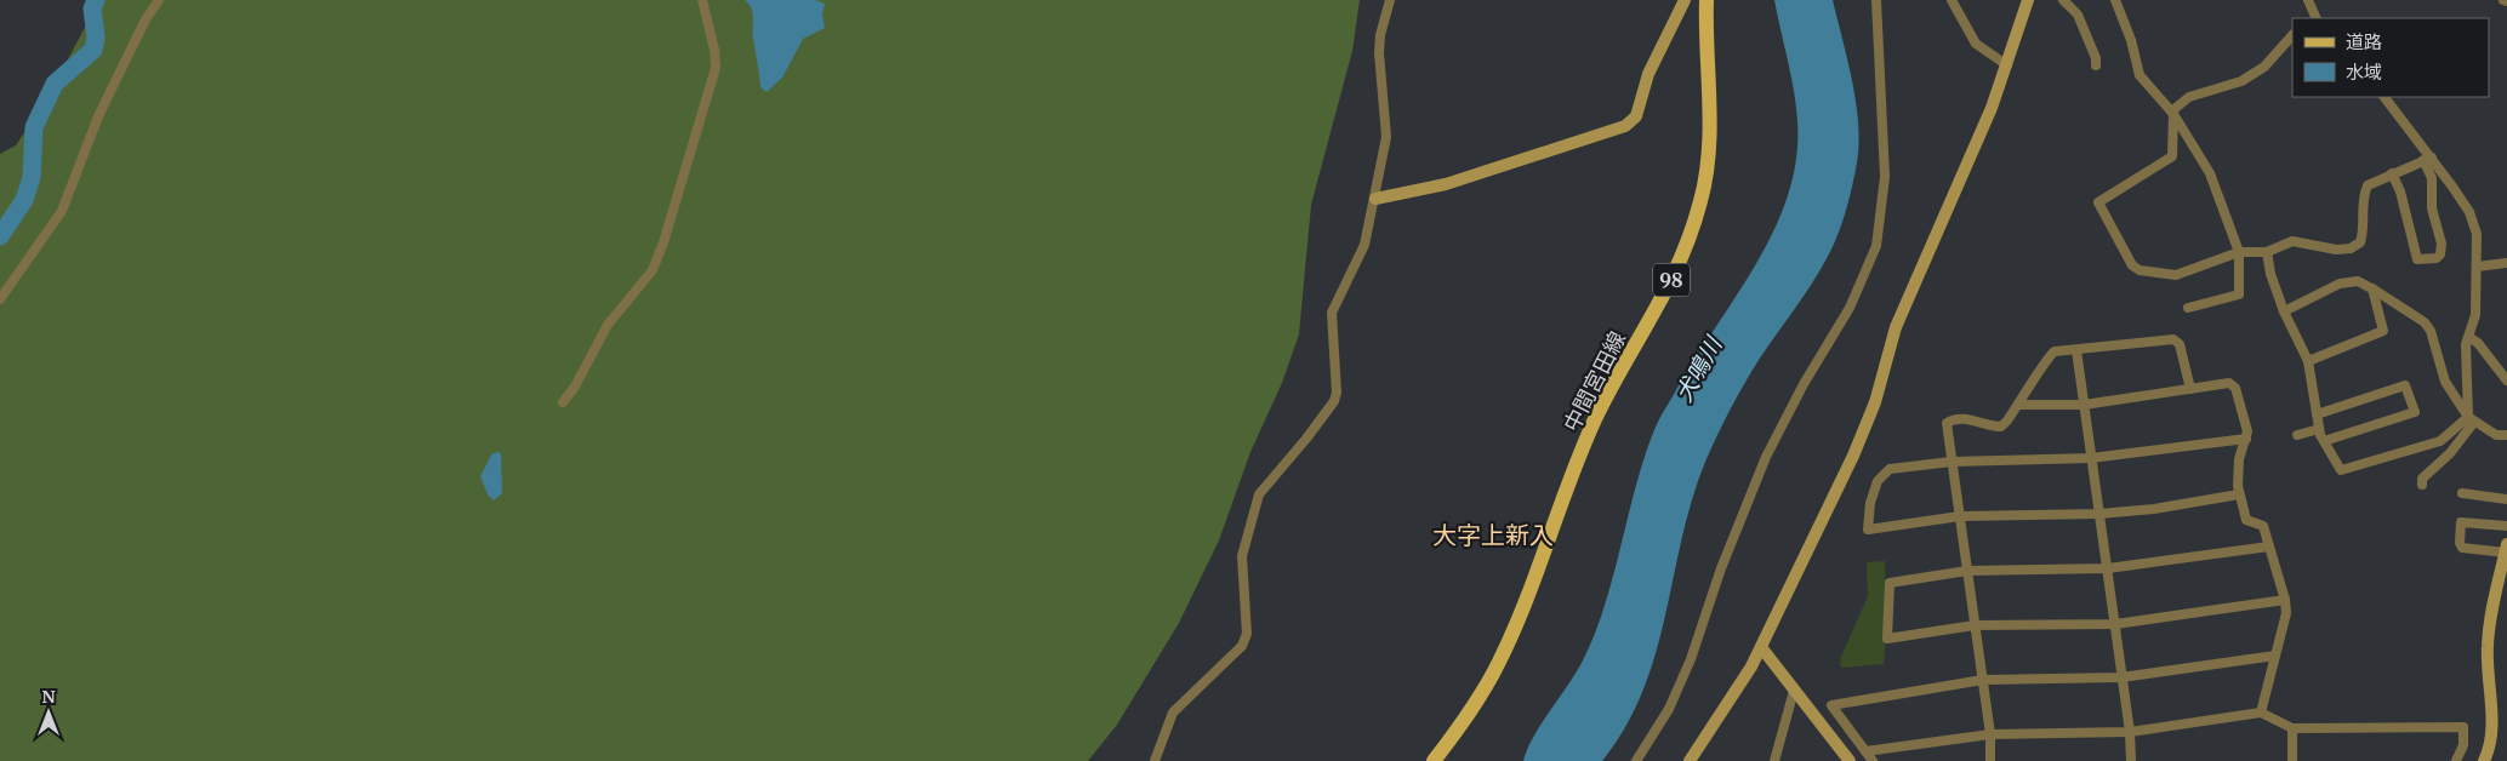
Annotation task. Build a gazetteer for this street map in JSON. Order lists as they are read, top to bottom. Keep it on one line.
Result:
{"streets":{"main road":["98","中間宮田線"]},"districts":["大字上新入"],"water":["犬鳴川"],"legend":["道路","水域"],"north":"top"}
